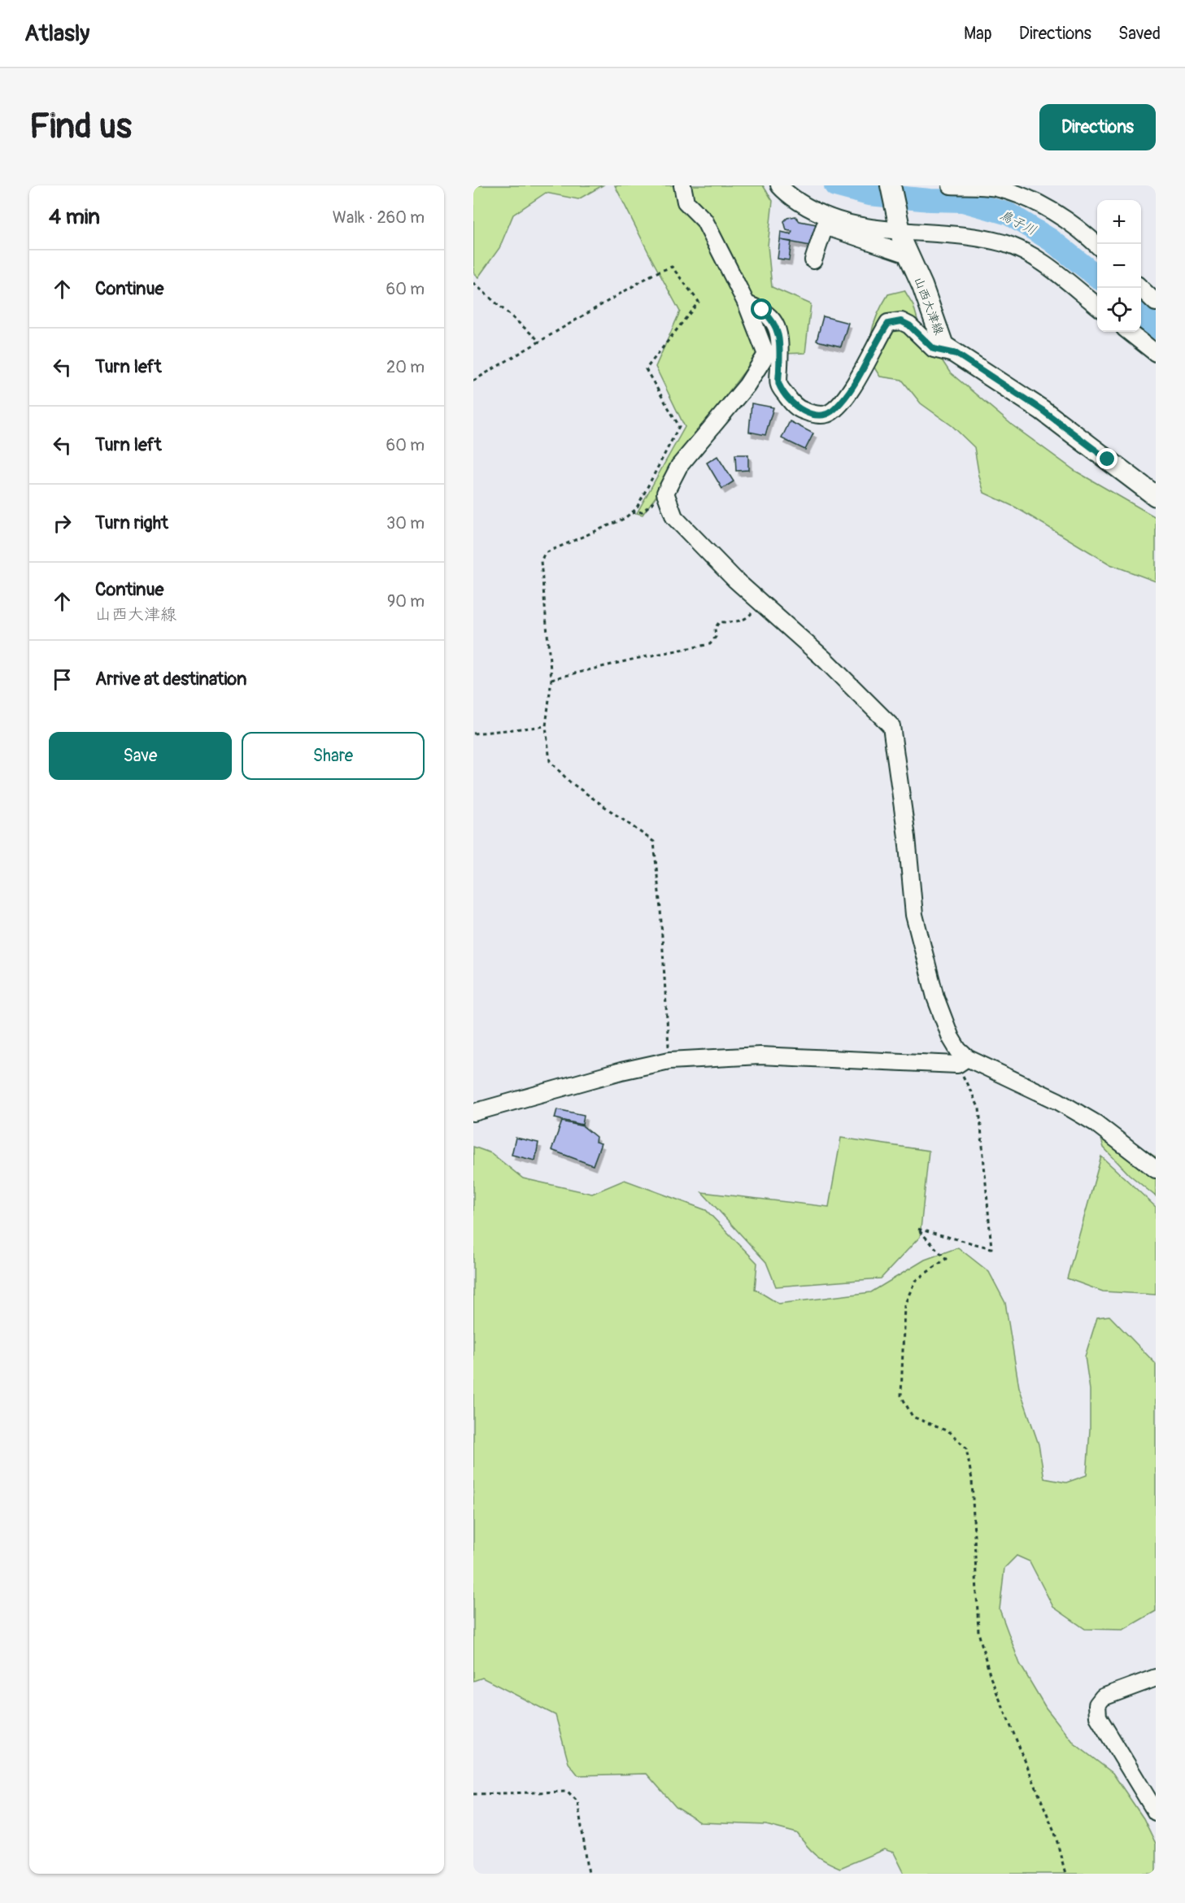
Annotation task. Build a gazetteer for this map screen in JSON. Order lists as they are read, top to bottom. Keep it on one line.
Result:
{"streets":{"main road":["山西大津線"]},"water":["鳥子川"],"page":{"header":"Atlasly","nav":["Map","Directions","Saved"],"buttons":["Directions",["Save","Share"]],"title":"Find us","heading":["4 min","Walk · 260 m"],"map_buttons":["+","−"],"list":[["Continue","60 m"],["Turn left","20 m"],["Turn left","60 m"],["Turn right","30 m"],["Continue","山西大津線","90 m"],"Arrive at destination"]}}
